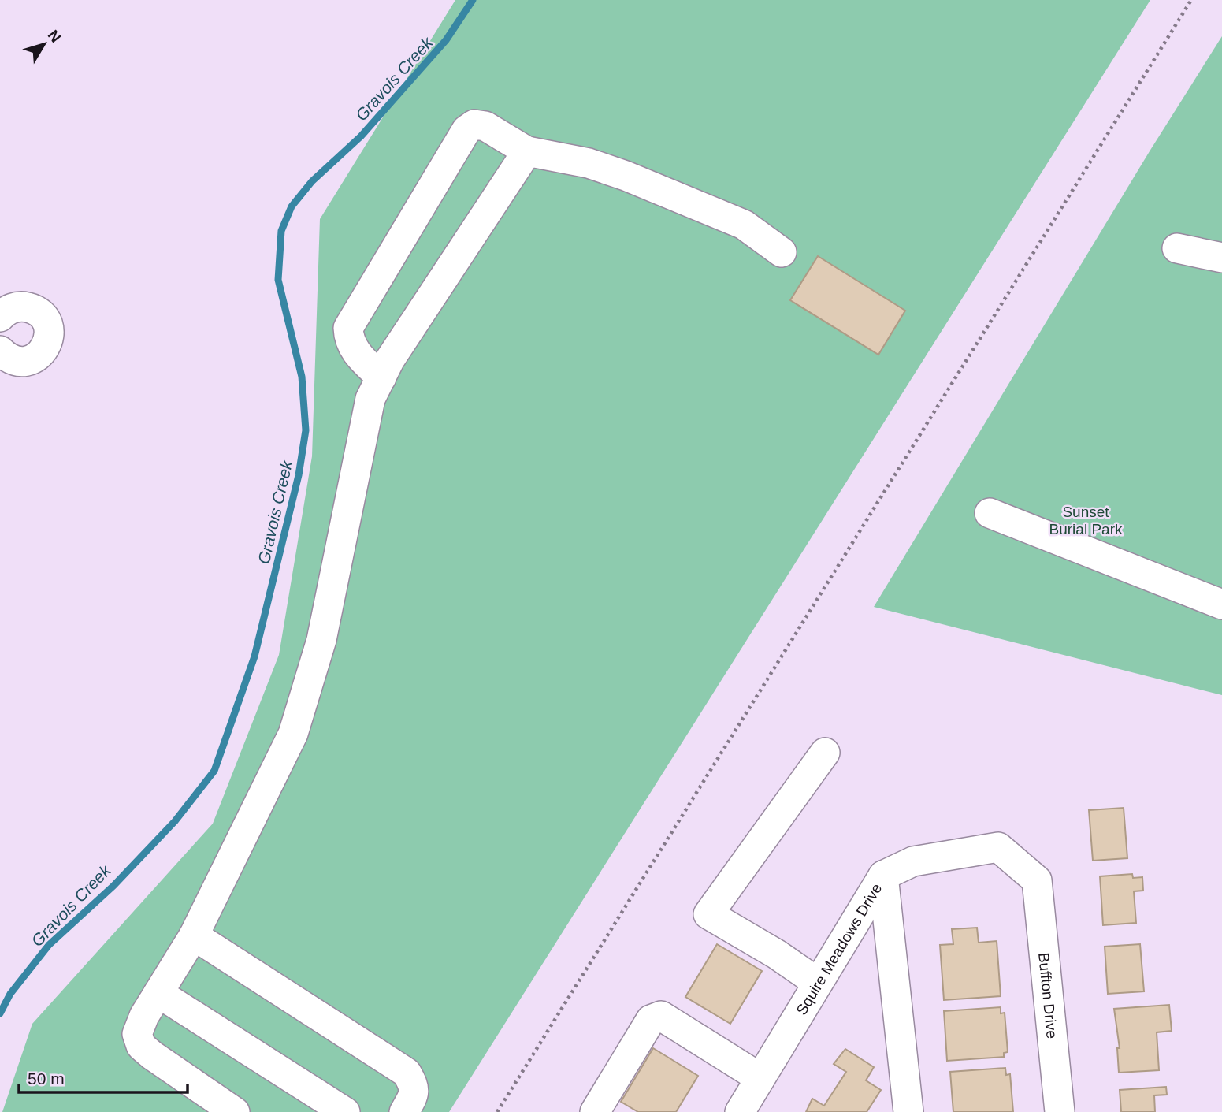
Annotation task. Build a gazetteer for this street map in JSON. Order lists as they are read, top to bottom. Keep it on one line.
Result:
{"streets":{"street":["Squire Meadows Drive","Buffton Drive"]},"crossings":[["Squire Meadows Drive","Buffton Drive"]],"water":["Gravois Creek"],"parks":["Sunset Burial Park"],"scale_bar":"50 m","north":"top right"}
